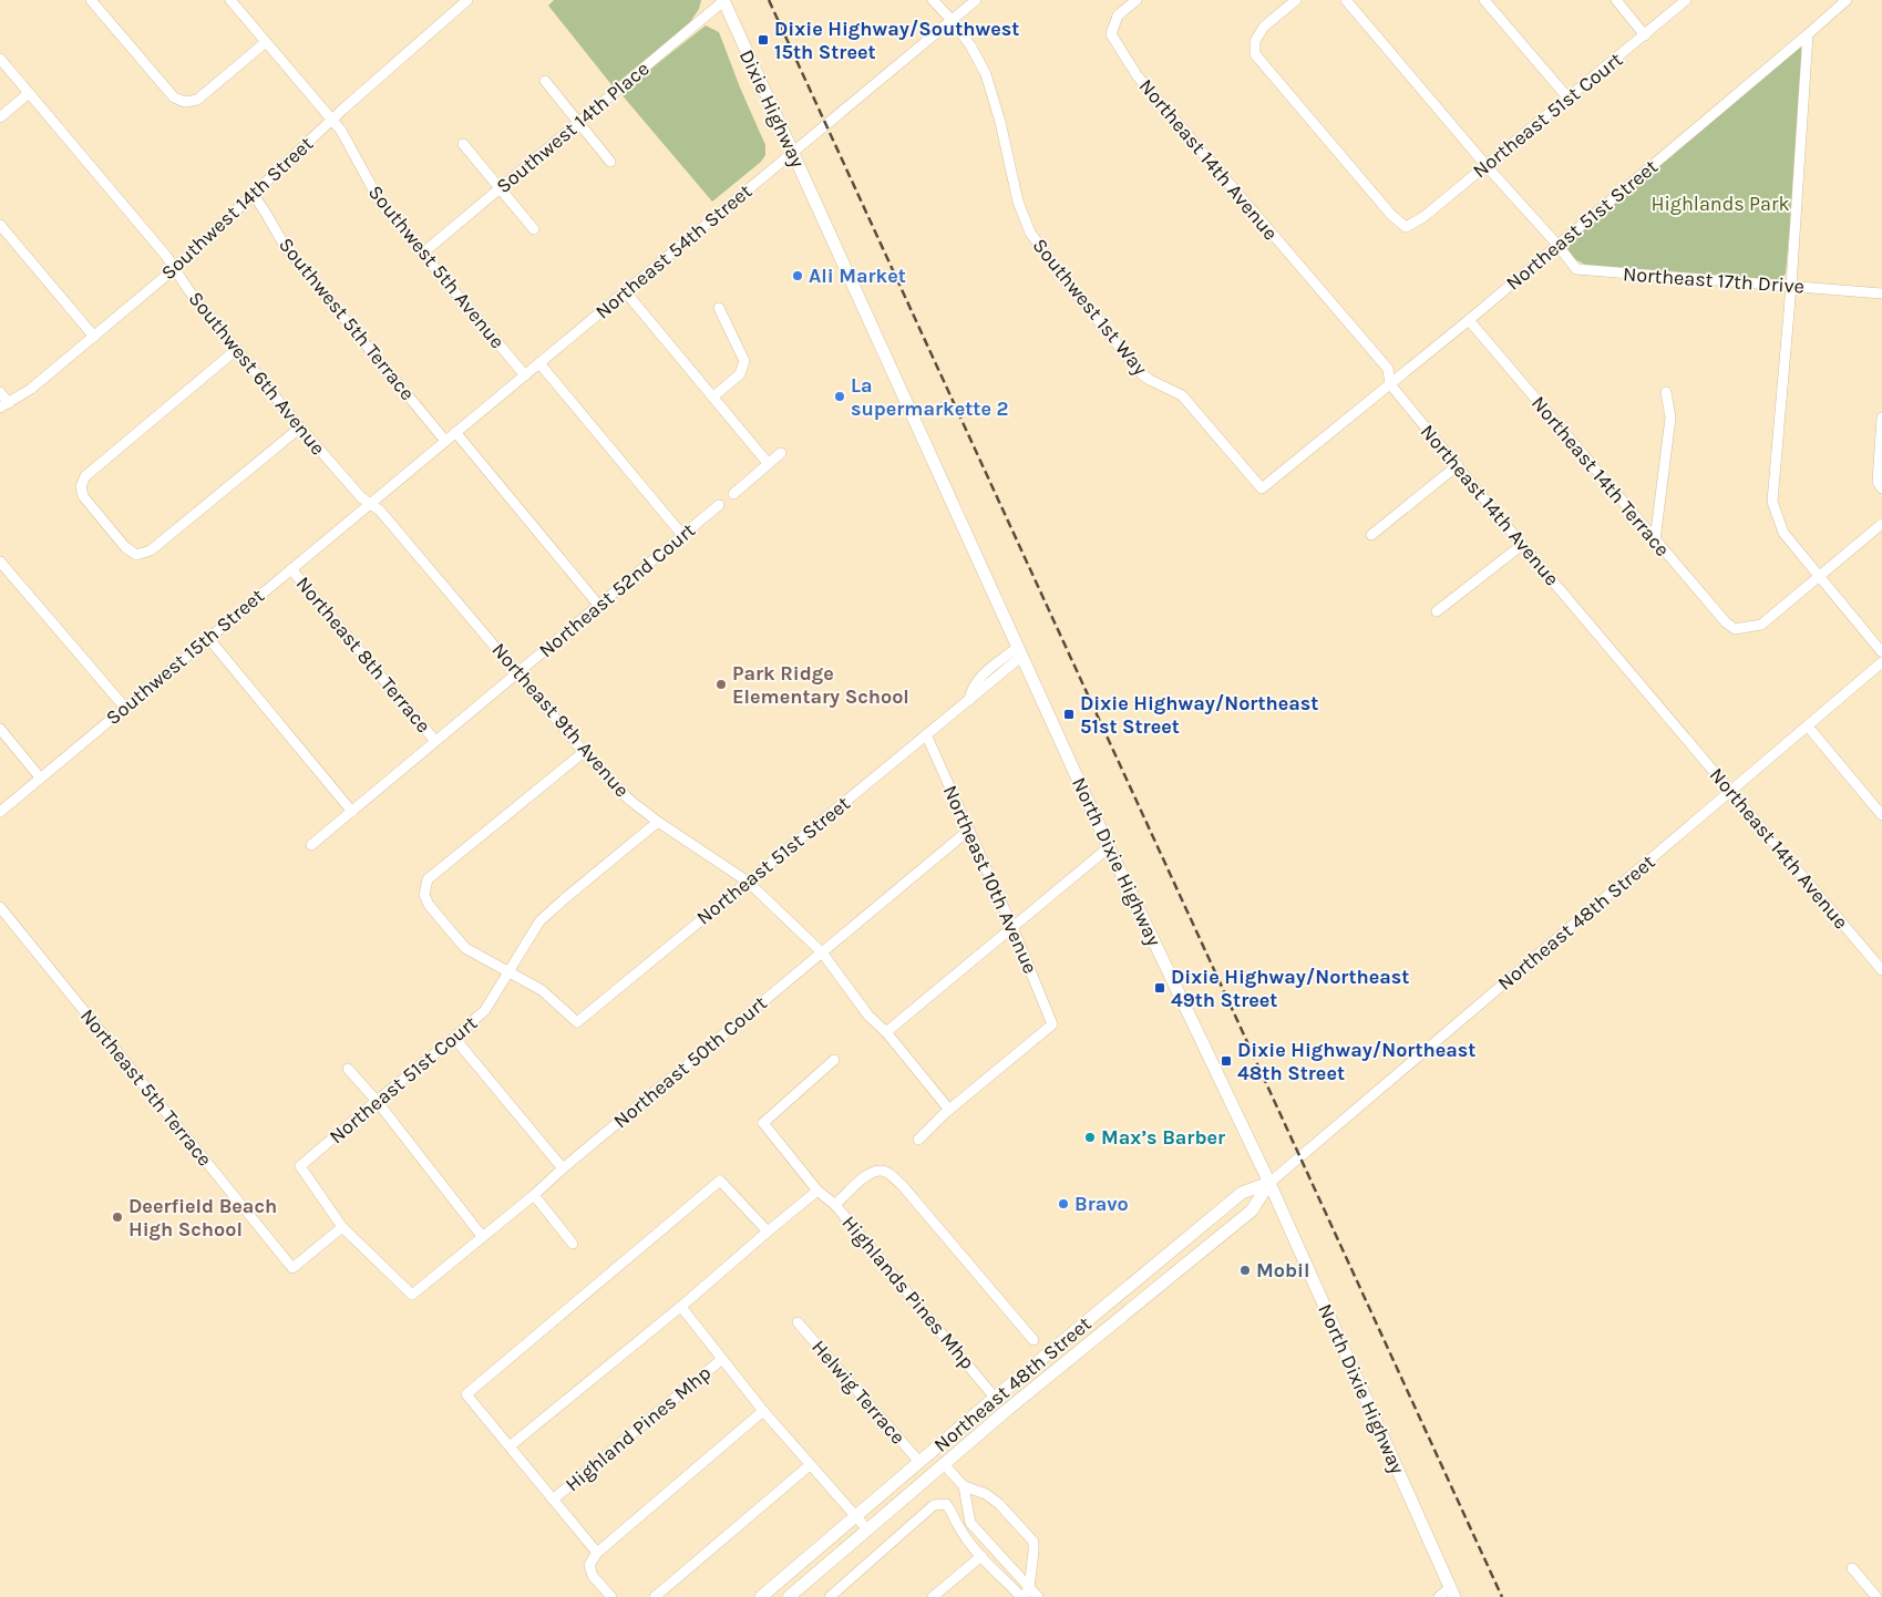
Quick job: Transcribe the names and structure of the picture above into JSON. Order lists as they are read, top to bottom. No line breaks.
{"streets":{"main road":["Dixie Highway","North Dixie Highway","Northeast 48th Street"],"street":["Northeast 51st Court","Southwest 14th Place","Northeast 14th Avenue","Southwest 14th Street","Northeast 51st Street","Northeast 54th Street","Southwest 5th Avenue","Northeast 17th Drive","Southwest 1st Way","Southwest 5th Terrace","Southwest 6th Avenue","Northeast 14th Terrace","Northeast 52nd Court","Northeast 8th Terrace","Southwest 15th Street","Northeast 9th Avenue","Northeast 10th Avenue","Northeast 50th Court","Northeast 5th Terrace","Highlands Pines Mhp","Helwig Terrace","Highland Pines Mhp"]},"crossings":[["Dixie Highway","Southwest 14th Place"],["Dixie Highway","Northeast 54th Street"],["Dixie Highway","North Dixie Highway"],["Northeast 51st Court","Northeast 51st Street"],["Northeast 51st Court","Northeast 17th Drive"],["Northeast 51st Court","Northeast 9th Avenue"],["Northeast 51st Court","Northeast 50th Court"],["Northeast 51st Court","Northeast 5th Terrace"],["Southwest 14th Place","Southwest 5th Avenue"],["Northeast 14th Avenue","Northeast 51st Street"],["Northeast 14th Avenue","Northeast 48th Street"],["Southwest 14th Street","Southwest 5th Avenue"],["Southwest 14th Street","Southwest 5th Terrace"],["Southwest 14th Street","Southwest 6th Avenue"],["Northeast 51st Street","Northeast 17th Drive"],["Northeast 51st Street","Southwest 1st Way"],["Northeast 51st Street","Northeast 14th Terrace"],["Northeast 51st Street","Northeast 9th Avenue"],["Northeast 51st Street","North Dixie Highway"],["Northeast 51st Street","Northeast 10th Avenue"],["Northeast 54th Street","Southwest 5th Avenue"],["Northeast 54th Street","Southwest 1st Way"],["Northeast 54th Street","Southwest 5th Terrace"],["Northeast 54th Street","Southwest 6th Avenue"],["Northeast 54th Street","Southwest 15th Street"],["Northeast 54th Street","Northeast 9th Avenue"],["Southwest 6th Avenue","Southwest 15th Street"],["Southwest 6th Avenue","Northeast 9th Avenue"],["Northeast 52nd Court","Northeast 8th Terrace"],["Northeast 52nd Court","Northeast 9th Avenue"],["Northeast 8th Terrace","Southwest 15th Street"],["Southwest 15th Street","Northeast 9th Avenue"],["Northeast 9th Avenue","Northeast 10th Avenue"],["Northeast 9th Avenue","Northeast 50th Court"],["North Dixie Highway","Northeast 48th Street"],["Northeast 10th Avenue","Northeast 50th Court"],["Northeast 48th Street","Highlands Pines Mhp"],["Northeast 48th Street","Helwig Terrace"],["Northeast 50th Court","Northeast 5th Terrace"]],"parks":["Highlands Park"],"places":{"transit":["Dixie Highway/Southwest 15th Street","Dixie Highway/Northeast 51st Street","Dixie Highway/Northeast 49th Street","Dixie Highway/Northeast 48th Street"],"other":["Ali Market","La supermarkette 2","Park Ridge Elementary School","Max’s Barber","Bravo","Deerfield Beach High School","Mobil"]}}
